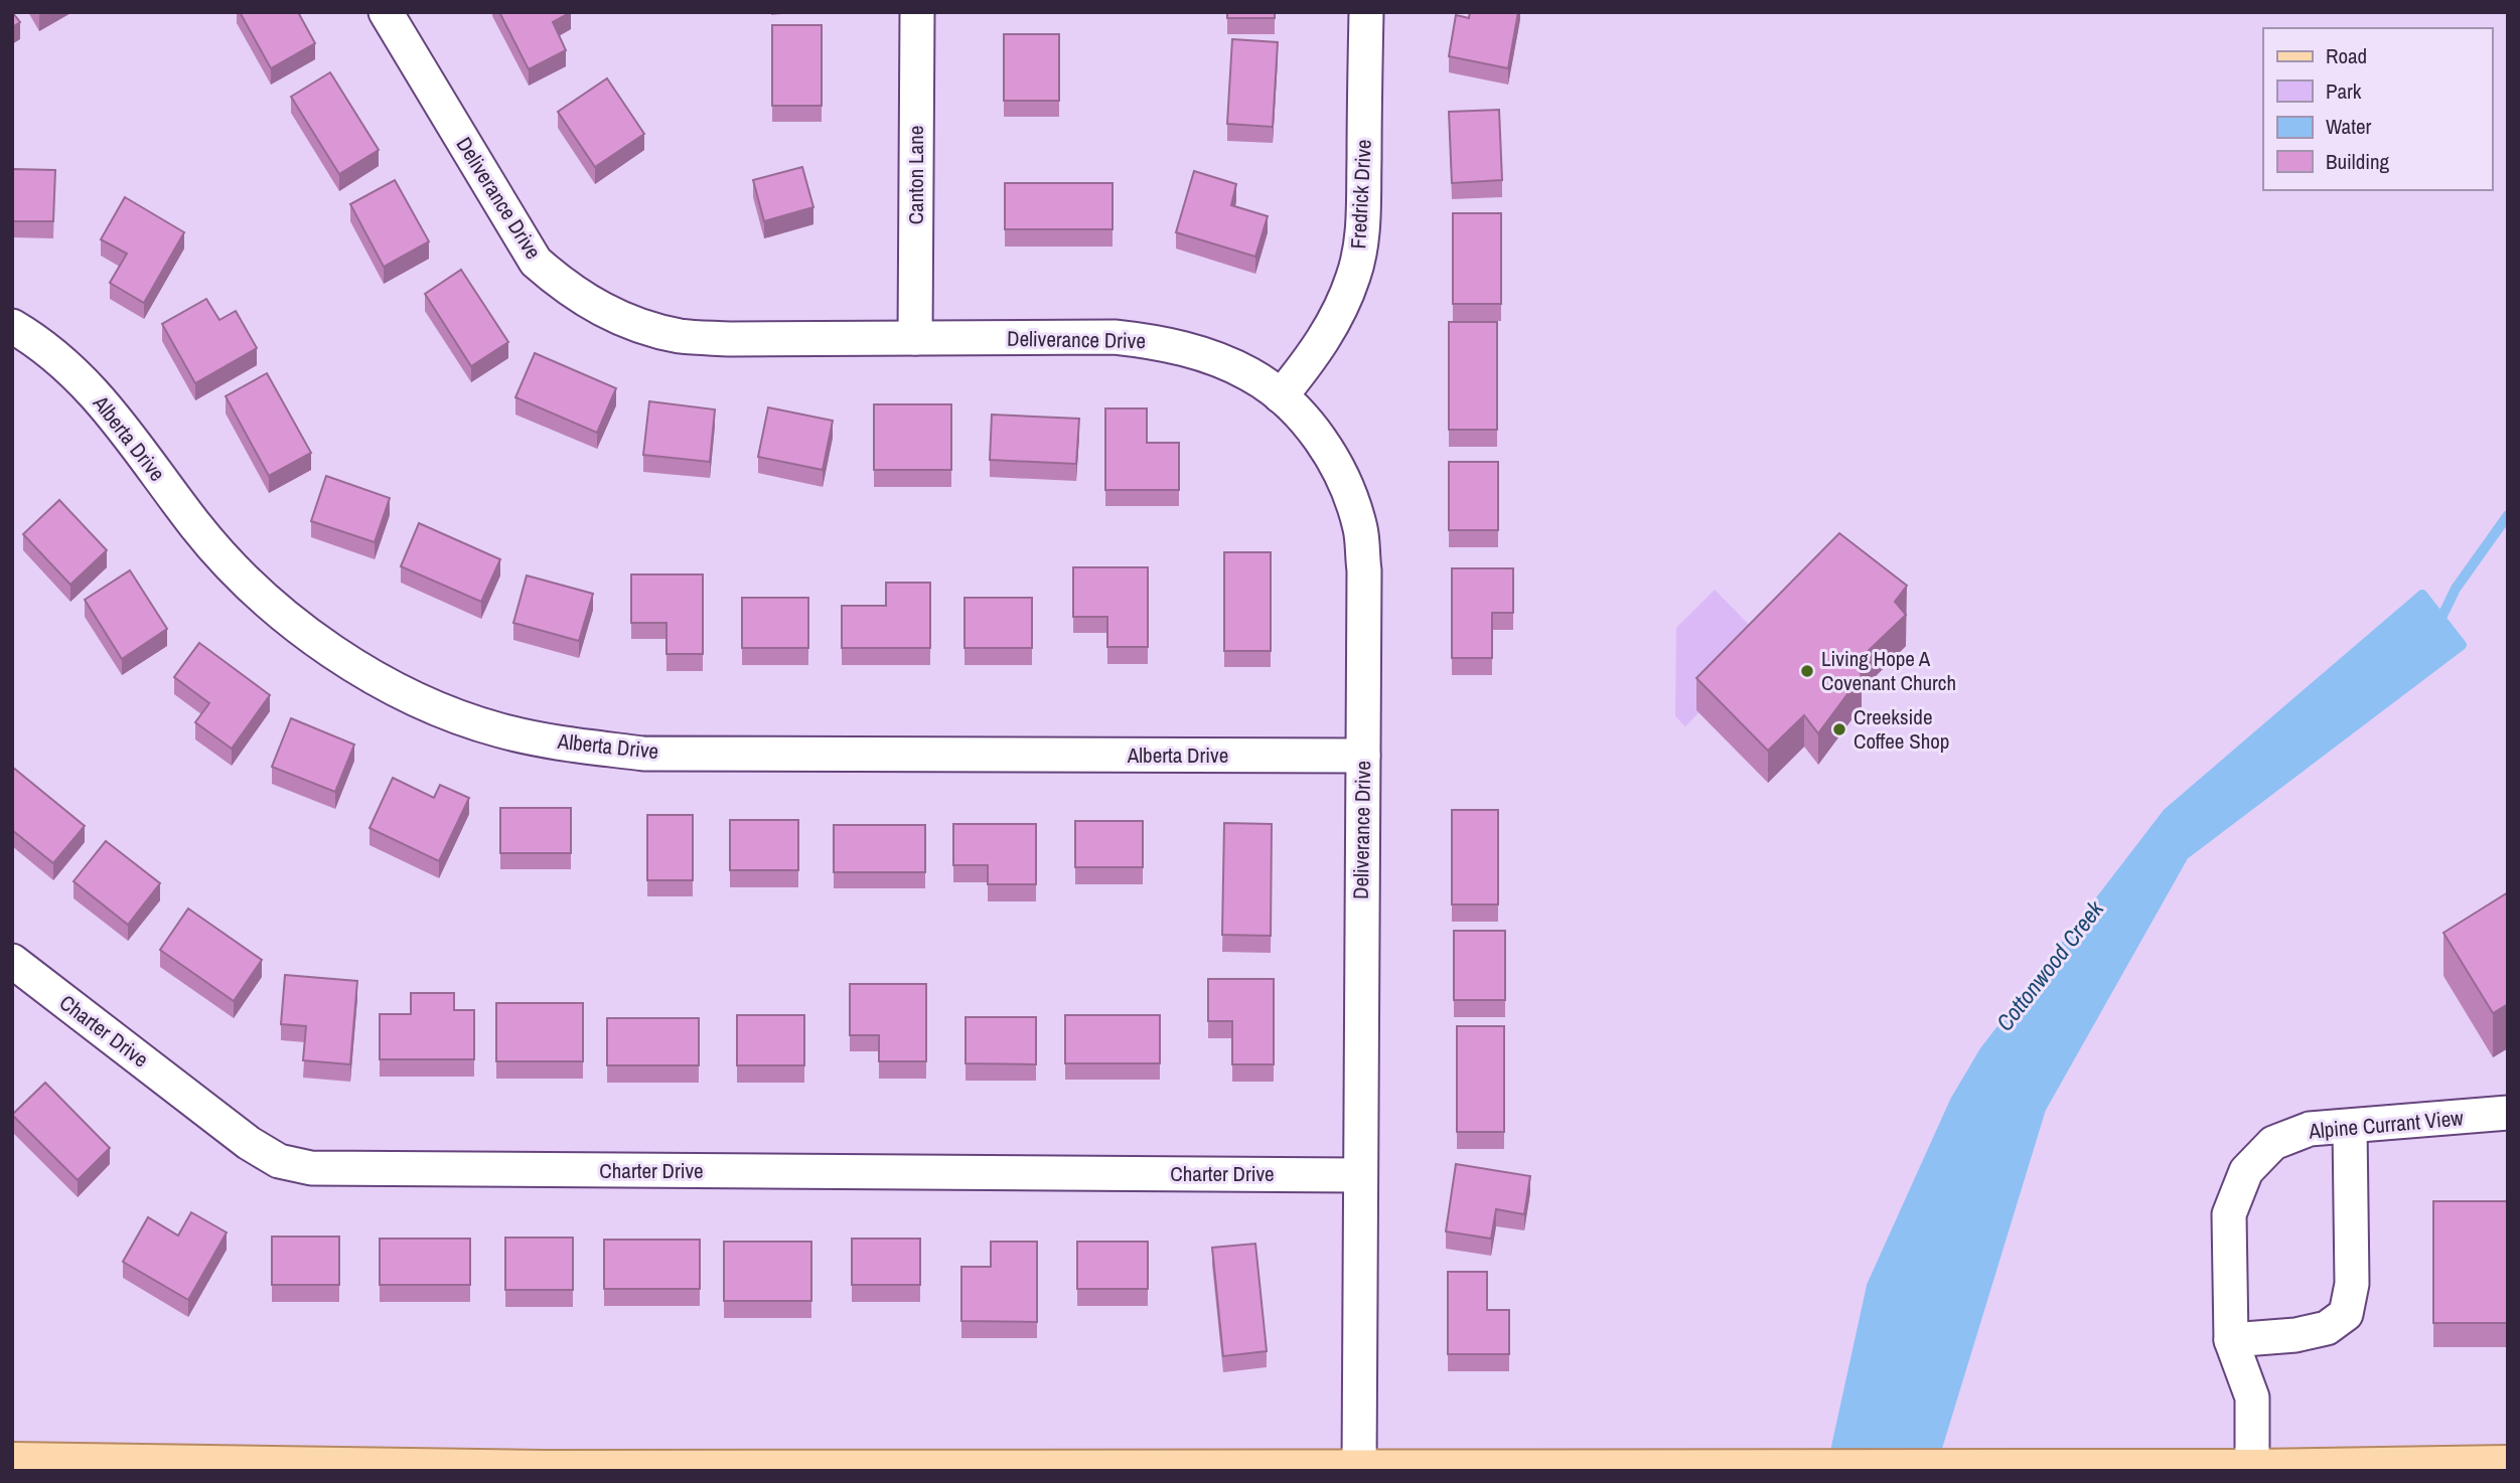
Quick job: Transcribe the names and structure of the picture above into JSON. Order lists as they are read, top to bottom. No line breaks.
{"streets":{"street":["Canton Lane","Fredrick Drive","Deliverance Drive","Alberta Drive","Charter Drive","Alpine Currant View"]},"crossings":[["Canton Lane","Deliverance Drive"],["Fredrick Drive","Deliverance Drive"],["Deliverance Drive","Alberta Drive"],["Deliverance Drive","Charter Drive"]],"water":["Cottonwood Creek"],"places":["Living Hope A Covenant Church","Creekside Coffee Shop"],"legend":["Road","Park","Water","Building"]}
